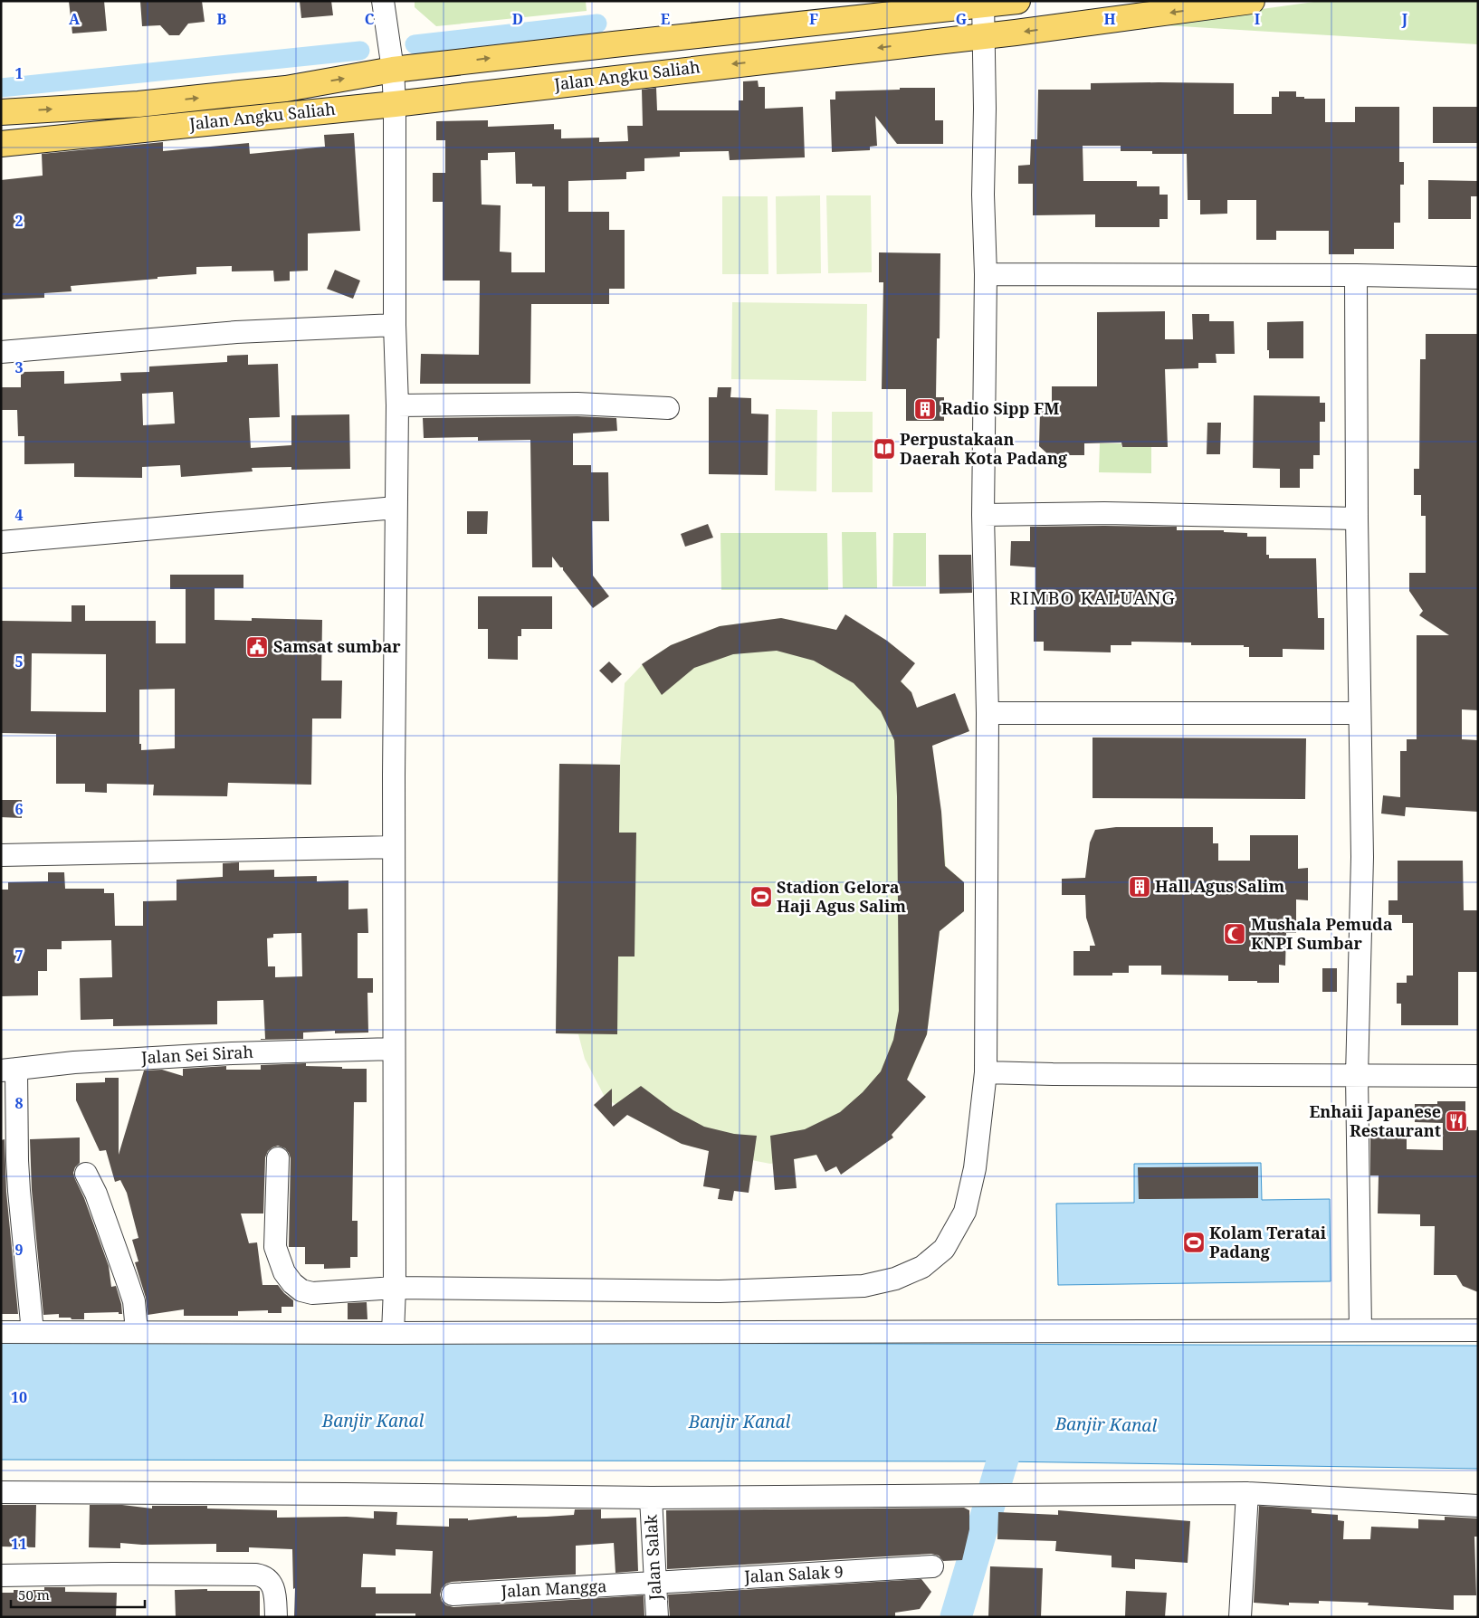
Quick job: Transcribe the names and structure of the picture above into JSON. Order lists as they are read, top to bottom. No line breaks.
{"streets":{"main road":["Jalan Angku Saliah"],"street":["Jalan Sei Sirah","Jalan Salak","Jalan Salak 9","Jalan Mangga"]},"crossings":[["Jalan Salak","Jalan Salak 9"],["Jalan Salak","Jalan Mangga"],["Jalan Salak 9","Jalan Mangga"]],"districts":["RIMBO KALUANG"],"water":["Banjir Kanal"],"places":{"building":["Radio Sipp FM","Hall Agus Salim"],"library":["Perpustakaan Daerah Kota Padang"],"public building":["Samsat sumbar"],"sports":["Stadion Gelora Haji Agus Salim","Kolam Teratai Padang"],"mosque":["Mushala Pemuda KNPI Sumbar"],"restaurant":["Enhaii Japanese Restaurant"]},"scale_bar":"50 m","grid":{"columns":["A","B","C","D","E","F","G","H","I","J"],"rows":["1","2","3","4","5","6","7","8","9","10","11"]}}
